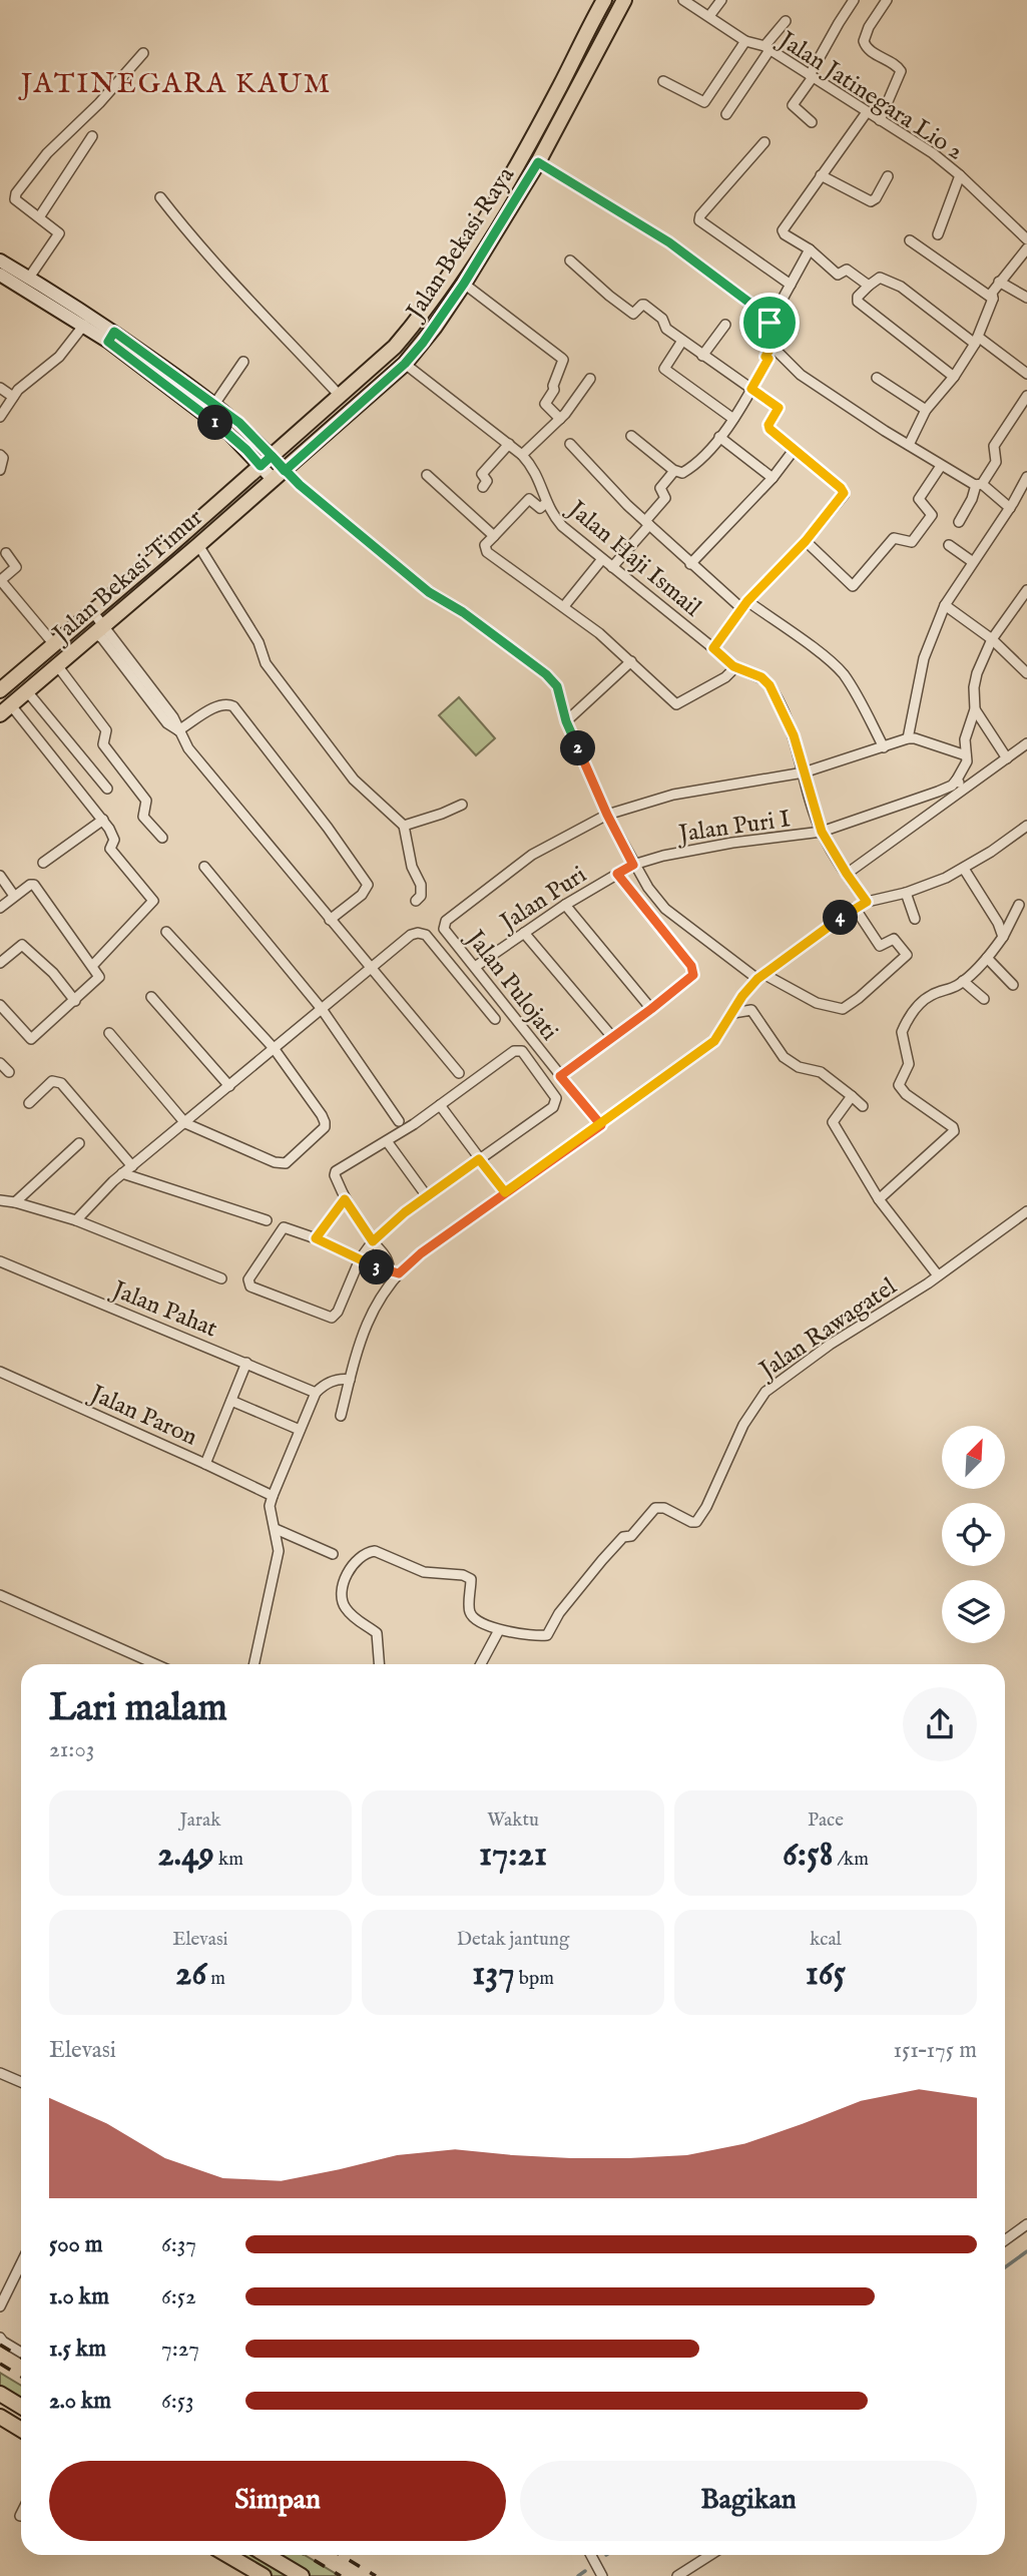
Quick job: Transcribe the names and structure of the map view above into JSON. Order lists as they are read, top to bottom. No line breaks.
{"streets":{"main road":["Jalan Bekasi Raya","Jalan Bekasi Timur"],"street":["Jalan Jatinegara Lio 2","Jalan Haji Ismail","Jalan Puri I","Jalan Puri","Jalan Pulojati","Jalan Pahat","Jalan Rawagatel","Jalan Paron"]},"crossings":[["Jalan Bekasi Raya","Jalan Haji Ismail"],["Jalan Bekasi Raya","Jalan Bekasi Timur"],["Jalan Haji Ismail","Jalan Puri I"],["Jalan Puri I","Jalan Puri"],["Jalan Puri","Jalan Pulojati"]],"districts":["JATINEGARA KAUM"],"north":"top right","page":{"pins":["1","2","4","3"],"heading":["Lari malam","21:03"],"stats":[["Jarak","2.49 km"],["Waktu","17:21"],["Pace","6:58 /km"],["Elevasi","26 m"],["Detak jantung","137 bpm"],["kcal","165"]],"chart":["Elevasi","151–175 m"],"list":[{"name":"500 m","note":"6:37"},{"name":"1.0 km","note":"6:52"},{"name":"1.5 km","note":"7:27"},{"name":"2.0 km","note":"6:53"}],"buttons":["Simpan","Bagikan"]}}
